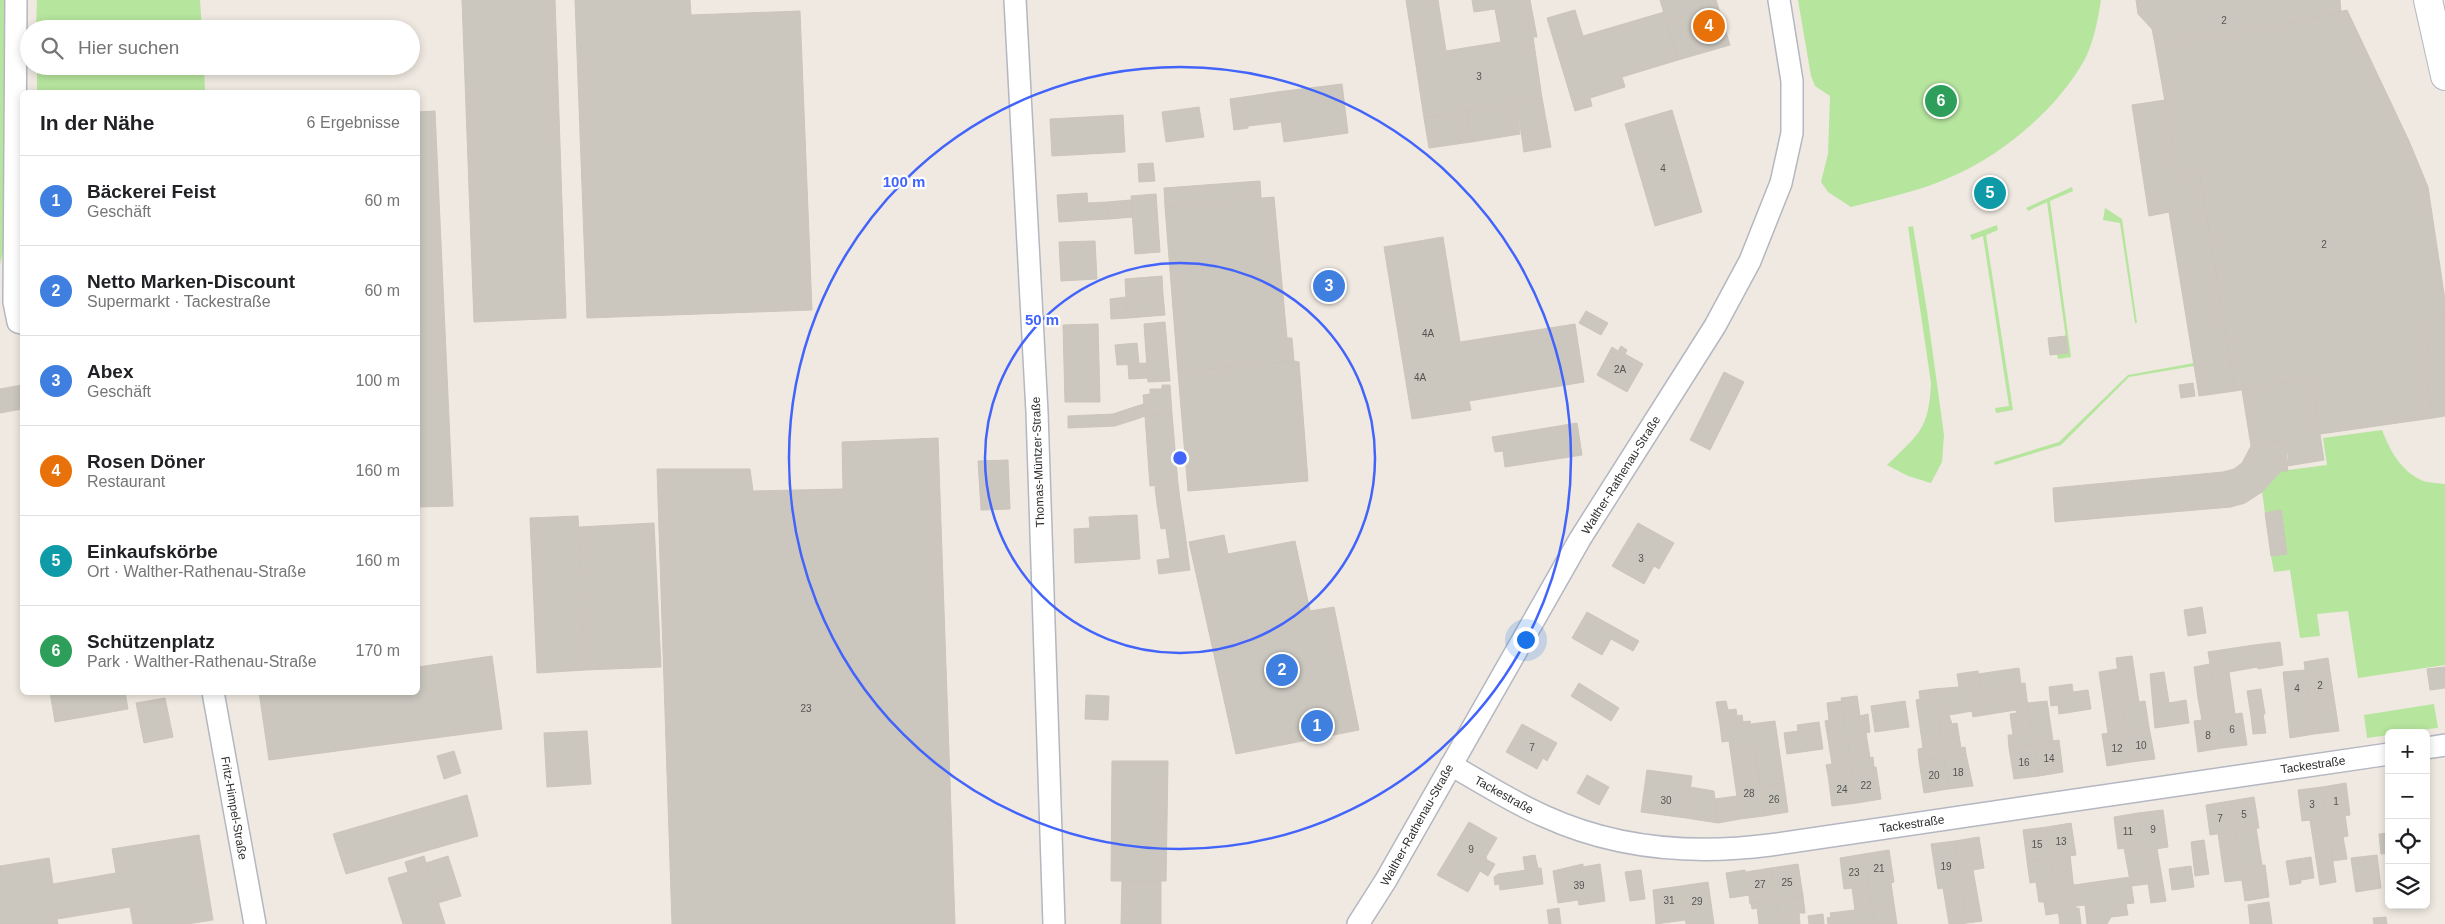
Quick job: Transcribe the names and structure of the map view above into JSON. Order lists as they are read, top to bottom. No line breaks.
{"streets":{"street":["Thomas-Müntzer-Straße","Walther-Rathenau-Straße","Tackestraße","Fritz-Himpel-Straße"]},"crossings":[["Walther-Rathenau-Straße","Tackestraße"]],"house_numbers":["2","3","4","2","4A","2A","4A","3","2","4","23","6","8","10","7","12","14","16","18","20","22","24","28","26","30","1","3","5","7","9","11","13","15","9","19","21","23","25","27","39","31","29"],"page":{"pins":["4","6","5","3","2","1"],"search":"Hier suchen","heading":["In der Nähe","6 Ergebnisse"],"list":[{"mark":"1","name":"Bäckerei Feist","note":"Geschäft","value":"60 m"},{"mark":"2","name":"Netto Marken-Discount","note":"Supermarkt · Tackestraße","value":"60 m"},{"mark":"3","name":"Abex","note":"Geschäft","value":"100 m"},{"mark":"4","name":"Rosen Döner","note":"Restaurant","value":"160 m"},{"mark":"5","name":"Einkaufskörbe","note":"Ort · Walther-Rathenau-Straße","value":"160 m"},{"mark":"6","name":"Schützenplatz","note":"Park · Walther-Rathenau-Straße","value":"170 m"}],"map_buttons":["+","−"]},"rings":["100 m","50 m"]}
